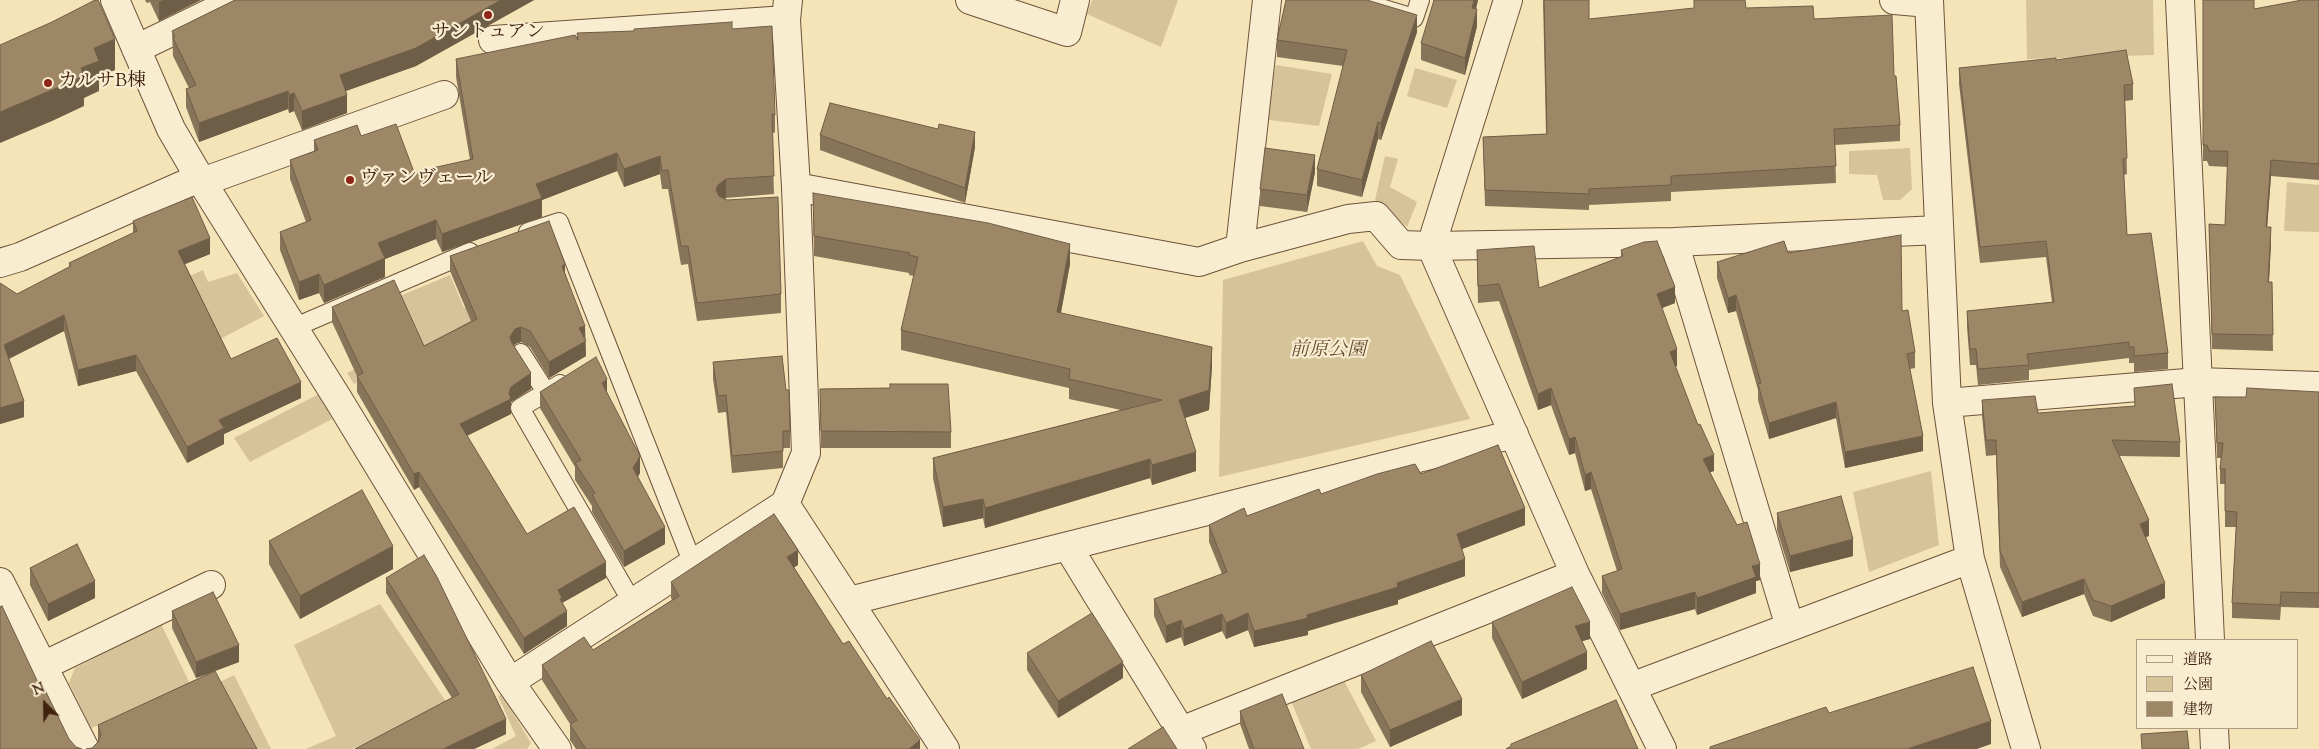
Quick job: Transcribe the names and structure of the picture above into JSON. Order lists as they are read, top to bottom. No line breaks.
{"parks":["前原公園"],"places":["サントュアン","カルサB棟","ヴァンヴェール"],"legend":["道路","公園","建物"],"north":"top left"}
